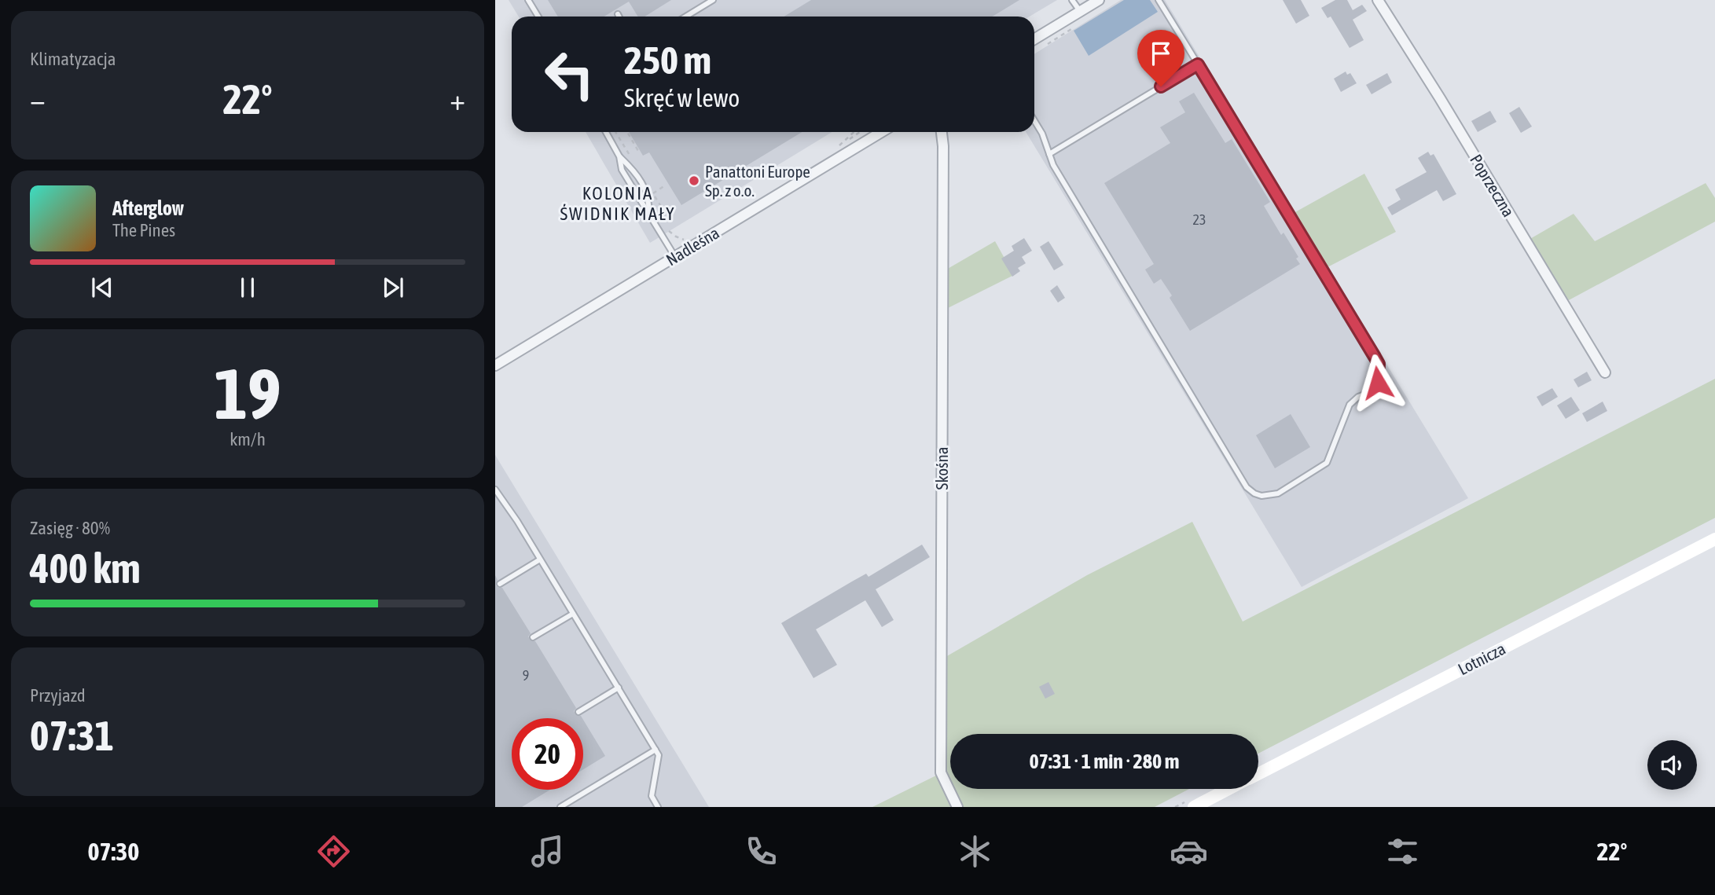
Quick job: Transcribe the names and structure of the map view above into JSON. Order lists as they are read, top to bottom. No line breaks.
{"streets":{"main road":["Lotnicza"],"street":["Poprzeczna","Nadleśna","Skośna"]},"districts":["KOLONIA ŚWIDNIK MAŁY"],"places":["Panattoni Europe Sp. z o.o."],"house_numbers":["23","9"],"page":{"tile":["Klimatyzacja",["19","km/h"],["Zasięg · 80%","400 km"],["Przyjazd","07:31"]],"turn":["250 m","Skręć w lewo"],"heat":["−","22°","+"],"song":["Afterglow","The Pines"],"limit":"20","trip":"07:31 · 1 min · 280 m","tabs":["07:30","22°"]}}
